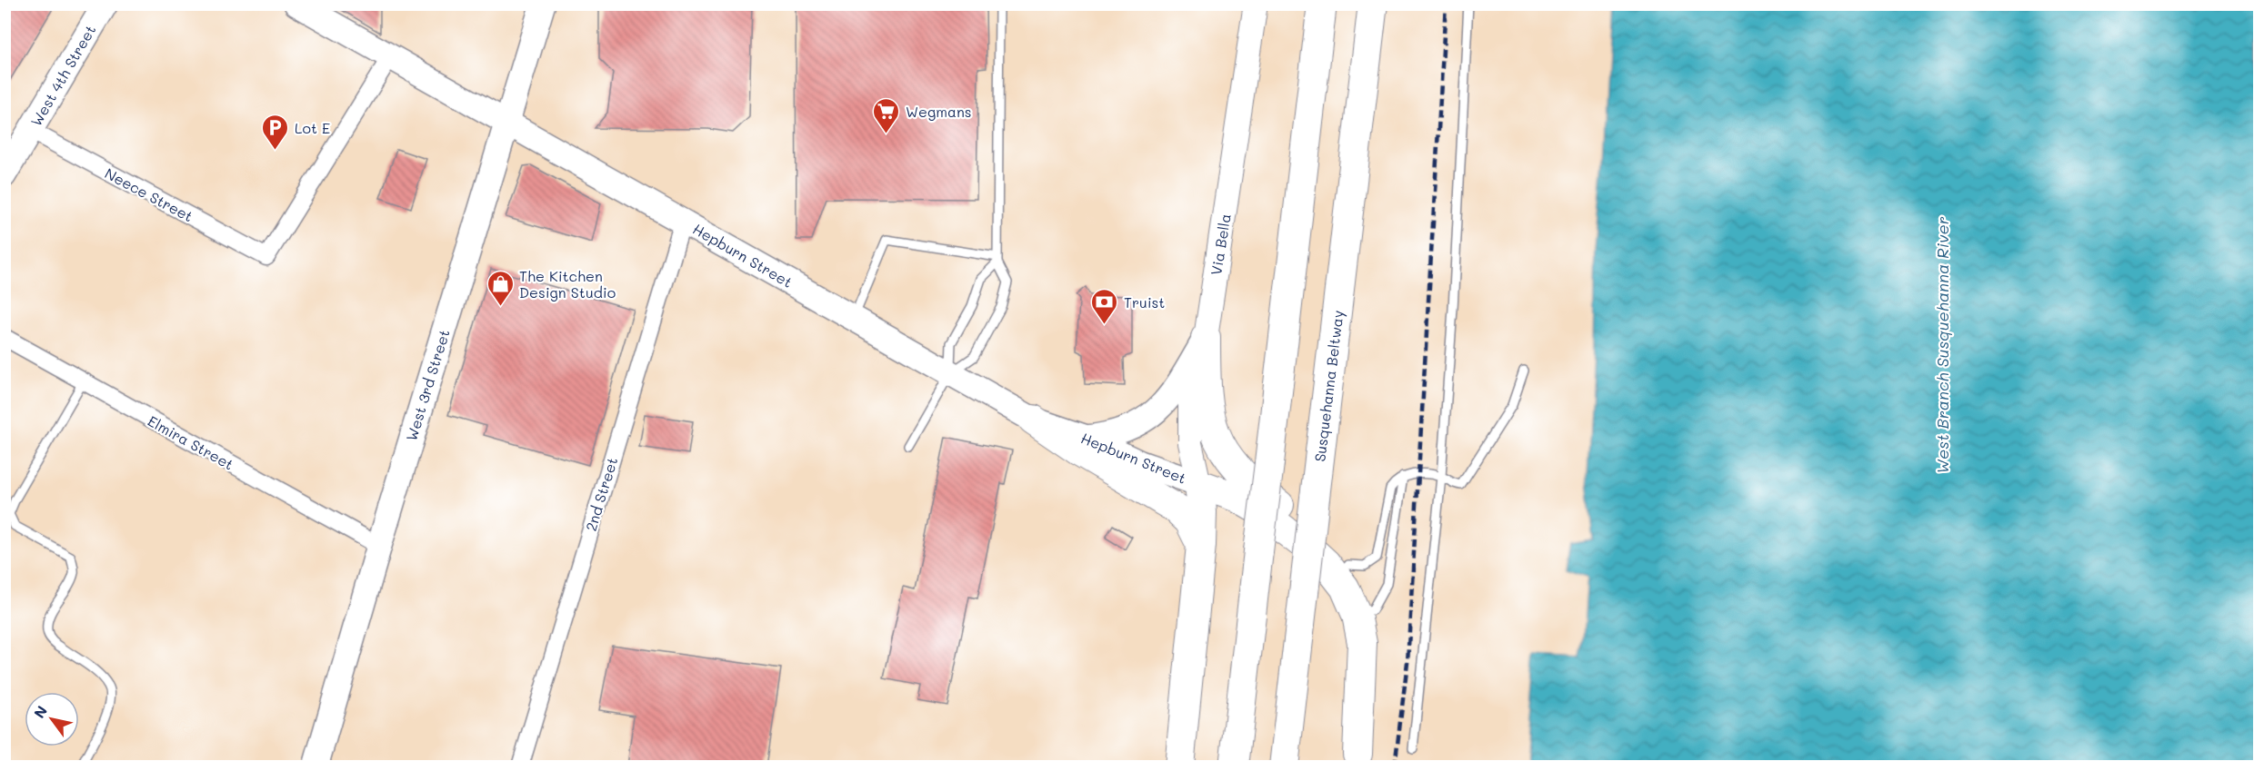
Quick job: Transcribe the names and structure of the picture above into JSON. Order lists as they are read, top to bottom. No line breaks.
{"streets":{"highway":["Susquehanna Beltway"],"main road":["West 4th Street","Via Bella","Hepburn Street","West 3rd Street"],"street":["Neece Street","Elmira Street","2nd Street"]},"crossings":[["West 4th Street","Neece Street"],["Neece Street","Hepburn Street"],["Via Bella","Hepburn Street"],["Hepburn Street","West 3rd Street"],["Hepburn Street","2nd Street"],["West 3rd Street","Elmira Street"]],"water":["West Branch Susquehanna River"],"places":{"supermarket":["Wegmans"],"parking":["Lot E"],"shop":["The Kitchen Design Studio"],"bank":["Truist"]},"north":"top left"}
